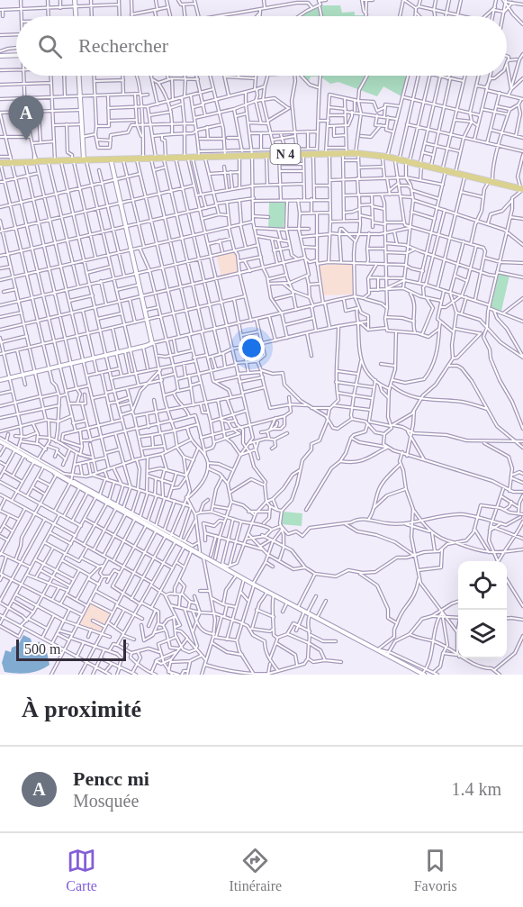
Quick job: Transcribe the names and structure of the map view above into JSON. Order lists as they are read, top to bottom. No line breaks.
{"streets":{"main road":["N 4"]},"scale_bar":"500 m","page":{"search":"Rechercher","pins":"A","scale":"500 m","heading":"À proximité","list":[{"mark":"A","name":"Pencc mi","note":"Mosquée","value":"1.4 km"}],"nav":["Carte","Itinéraire","Favoris"]}}
